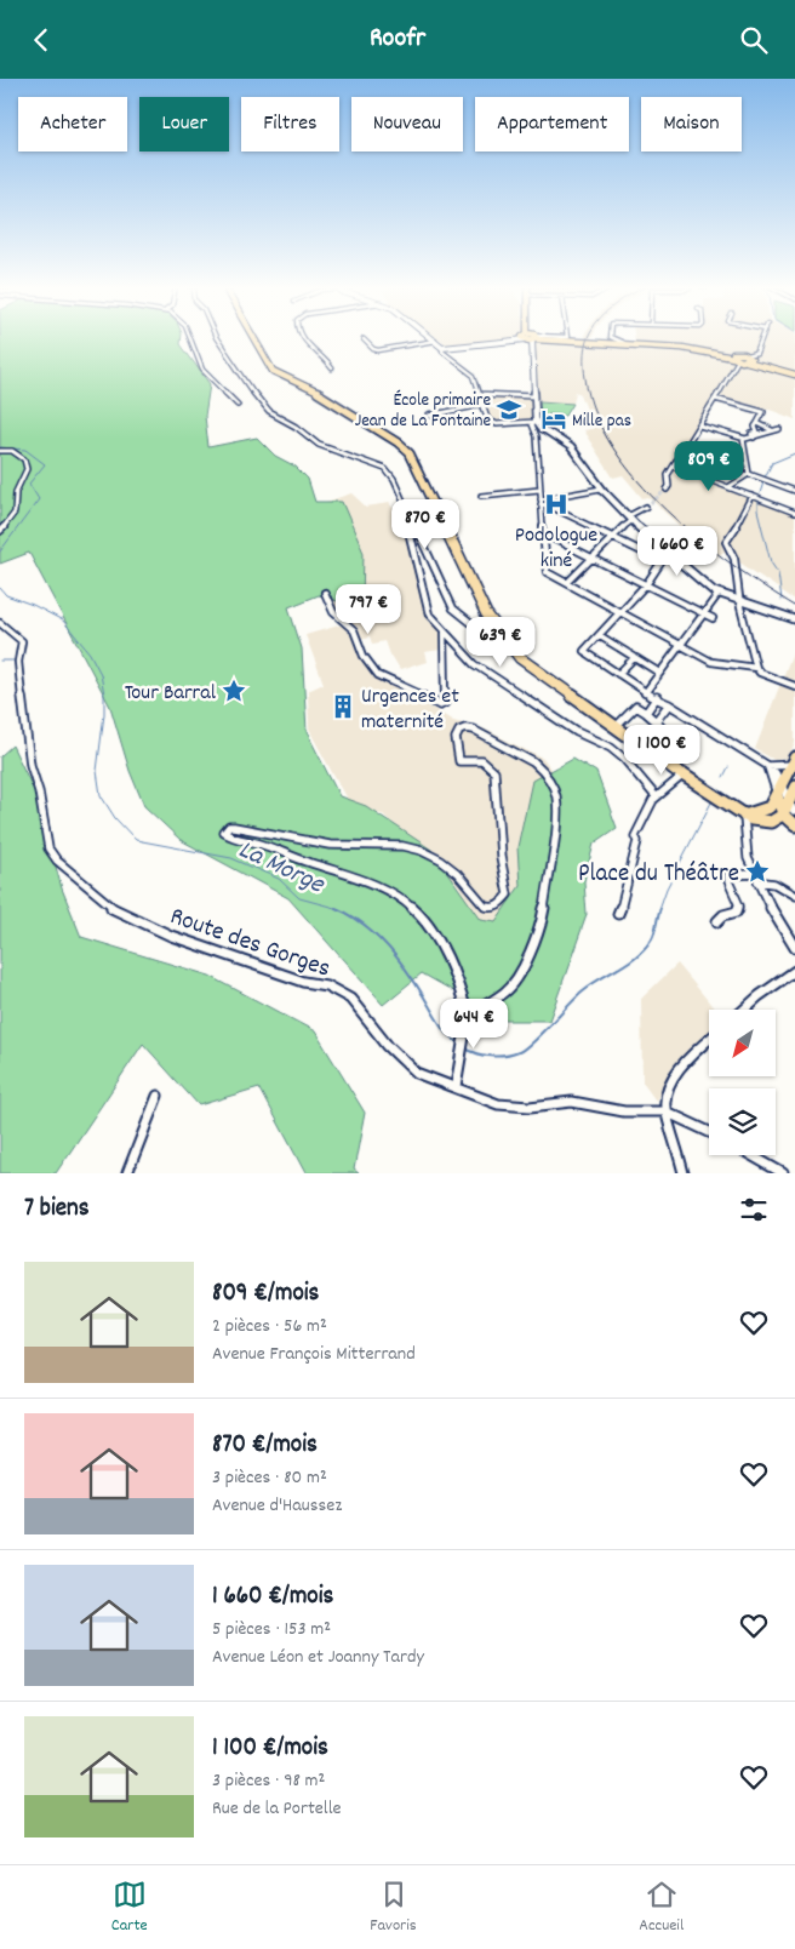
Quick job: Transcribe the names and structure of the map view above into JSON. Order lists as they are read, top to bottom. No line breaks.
{"streets":{"street":["Route des Gorges"]},"water":["La Morge"],"places":{"school or university":["École primaire Jean de La Fontaine"],"hotel":["Mille pas"],"hospital":["Podologue kiné"],"place":["Tour Barral","Place du Théâtre"],"building":["Urgences et maternité"]},"north":"bottom left","page":{"header":"Roofr","chip":["Acheter","Louer","Filtres","Nouveau","Appartement","Maison"],"price":["809 €","870 €","1 660 €","797 €","639 €","1 100 €","644 €"],"heading":"7 biens","list":[{"name":"809 €/mois","note":"2 pièces · 56 m² · Avenue François Mitterrand"},{"name":"870 €/mois","note":"3 pièces · 80 m² · Avenue d'Haussez"},{"name":"1 660 €/mois","note":"5 pièces · 153 m² · Avenue Léon et Joanny Tardy"},{"name":"1 100 €/mois","note":"3 pièces · 98 m² · Rue de la Portelle"}],"tabs":["Carte","Favoris","Accueil"]}}
